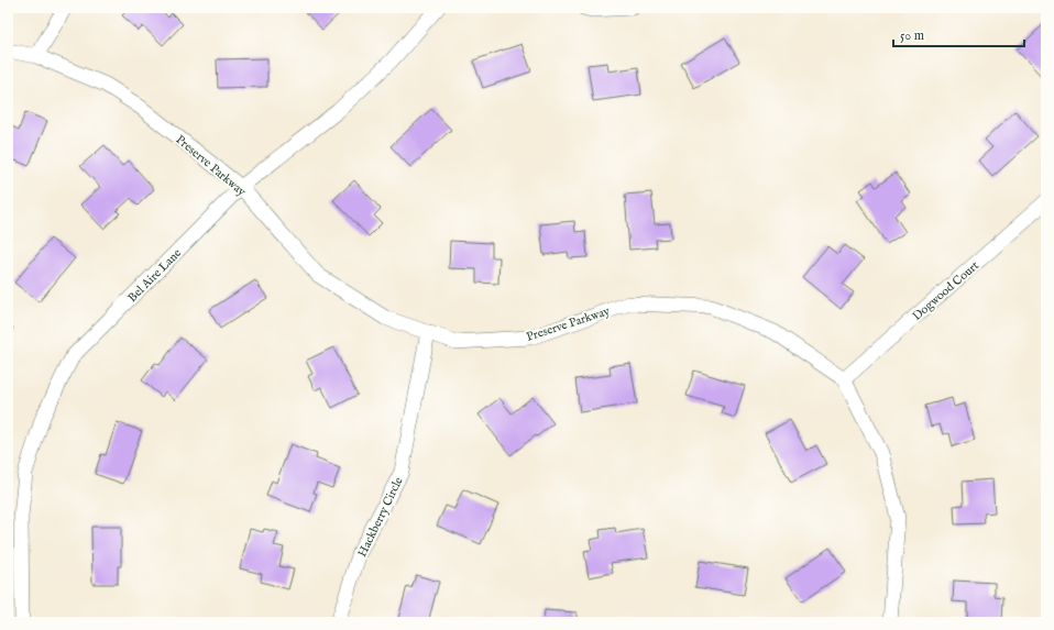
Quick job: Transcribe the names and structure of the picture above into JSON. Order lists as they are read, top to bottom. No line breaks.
{"streets":{"street":["Preserve Parkway","Bel Aire Lane","Dogwood Court","Hackberry Circle"]},"crossings":[["Preserve Parkway","Bel Aire Lane"],["Preserve Parkway","Dogwood Court"],["Preserve Parkway","Hackberry Circle"]],"scale_bar":"50 m"}
